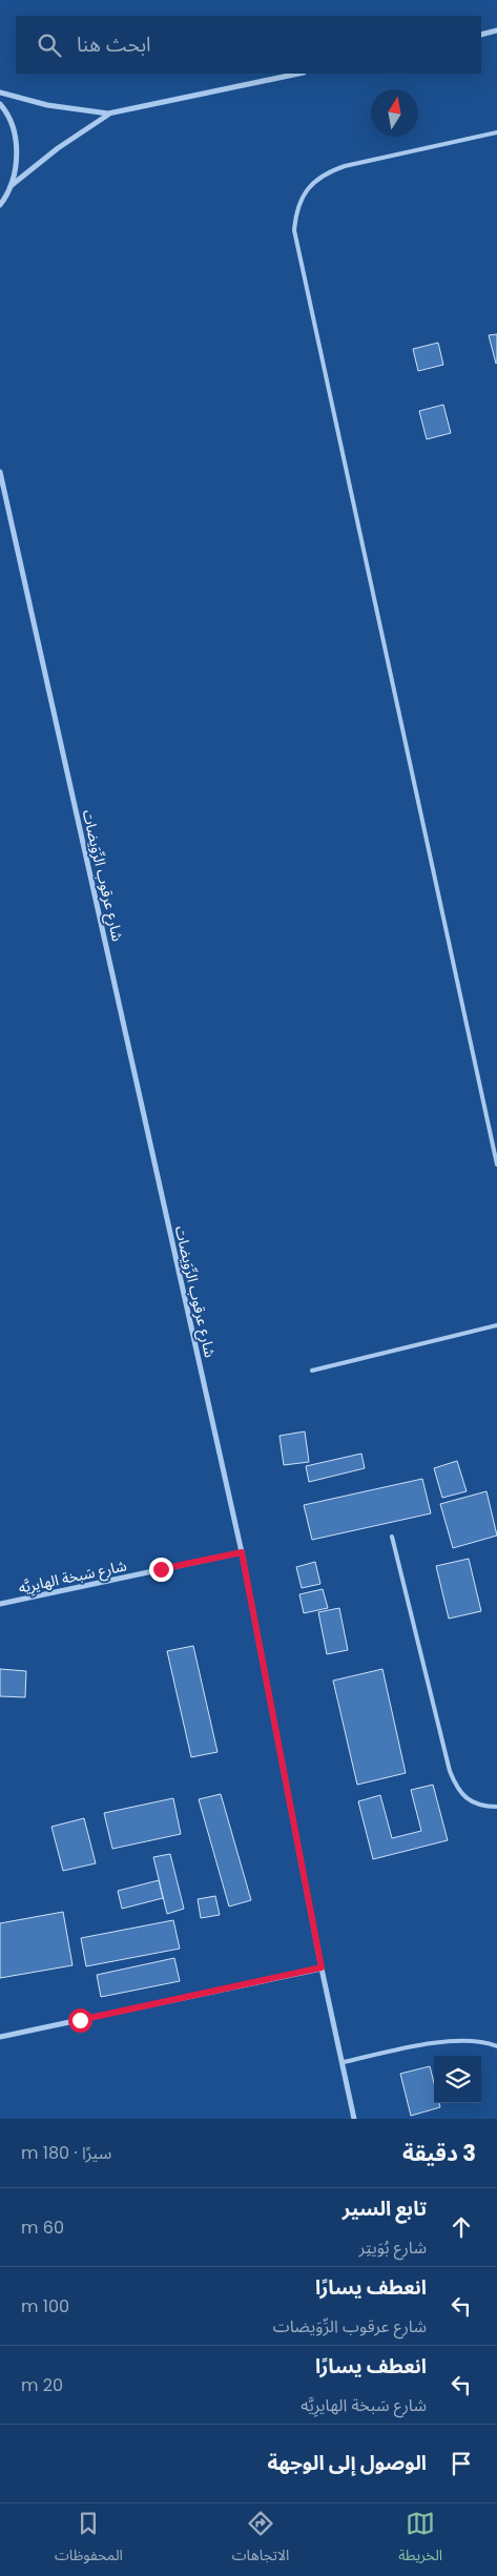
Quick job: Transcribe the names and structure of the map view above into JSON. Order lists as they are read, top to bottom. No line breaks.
{"streets":{"street":["شارع عرقوب الرِّوَيضات","شارع سَبخة الهايرِيَّه"]},"crossings":[["شارع عرقوب الرِّوَيضات","شارع سَبخة الهايرِيَّه"]],"north":"top","page":{"search":"ابحث هنا","heading":["3 دقيقة","سيرًا · 180 m"],"list":[["تابع السير","شارع بُوَيتِر","60 m"],["انعطف يسارًا","شارع عرقوب الرِّوَيضات","100 m"],["انعطف يسارًا","شارع سَبخة الهايرِيَّه","20 m"],"الوصول إلى الوجهة"],"nav":["الخريطة","الاتجاهات","المحفوظات"]}}
